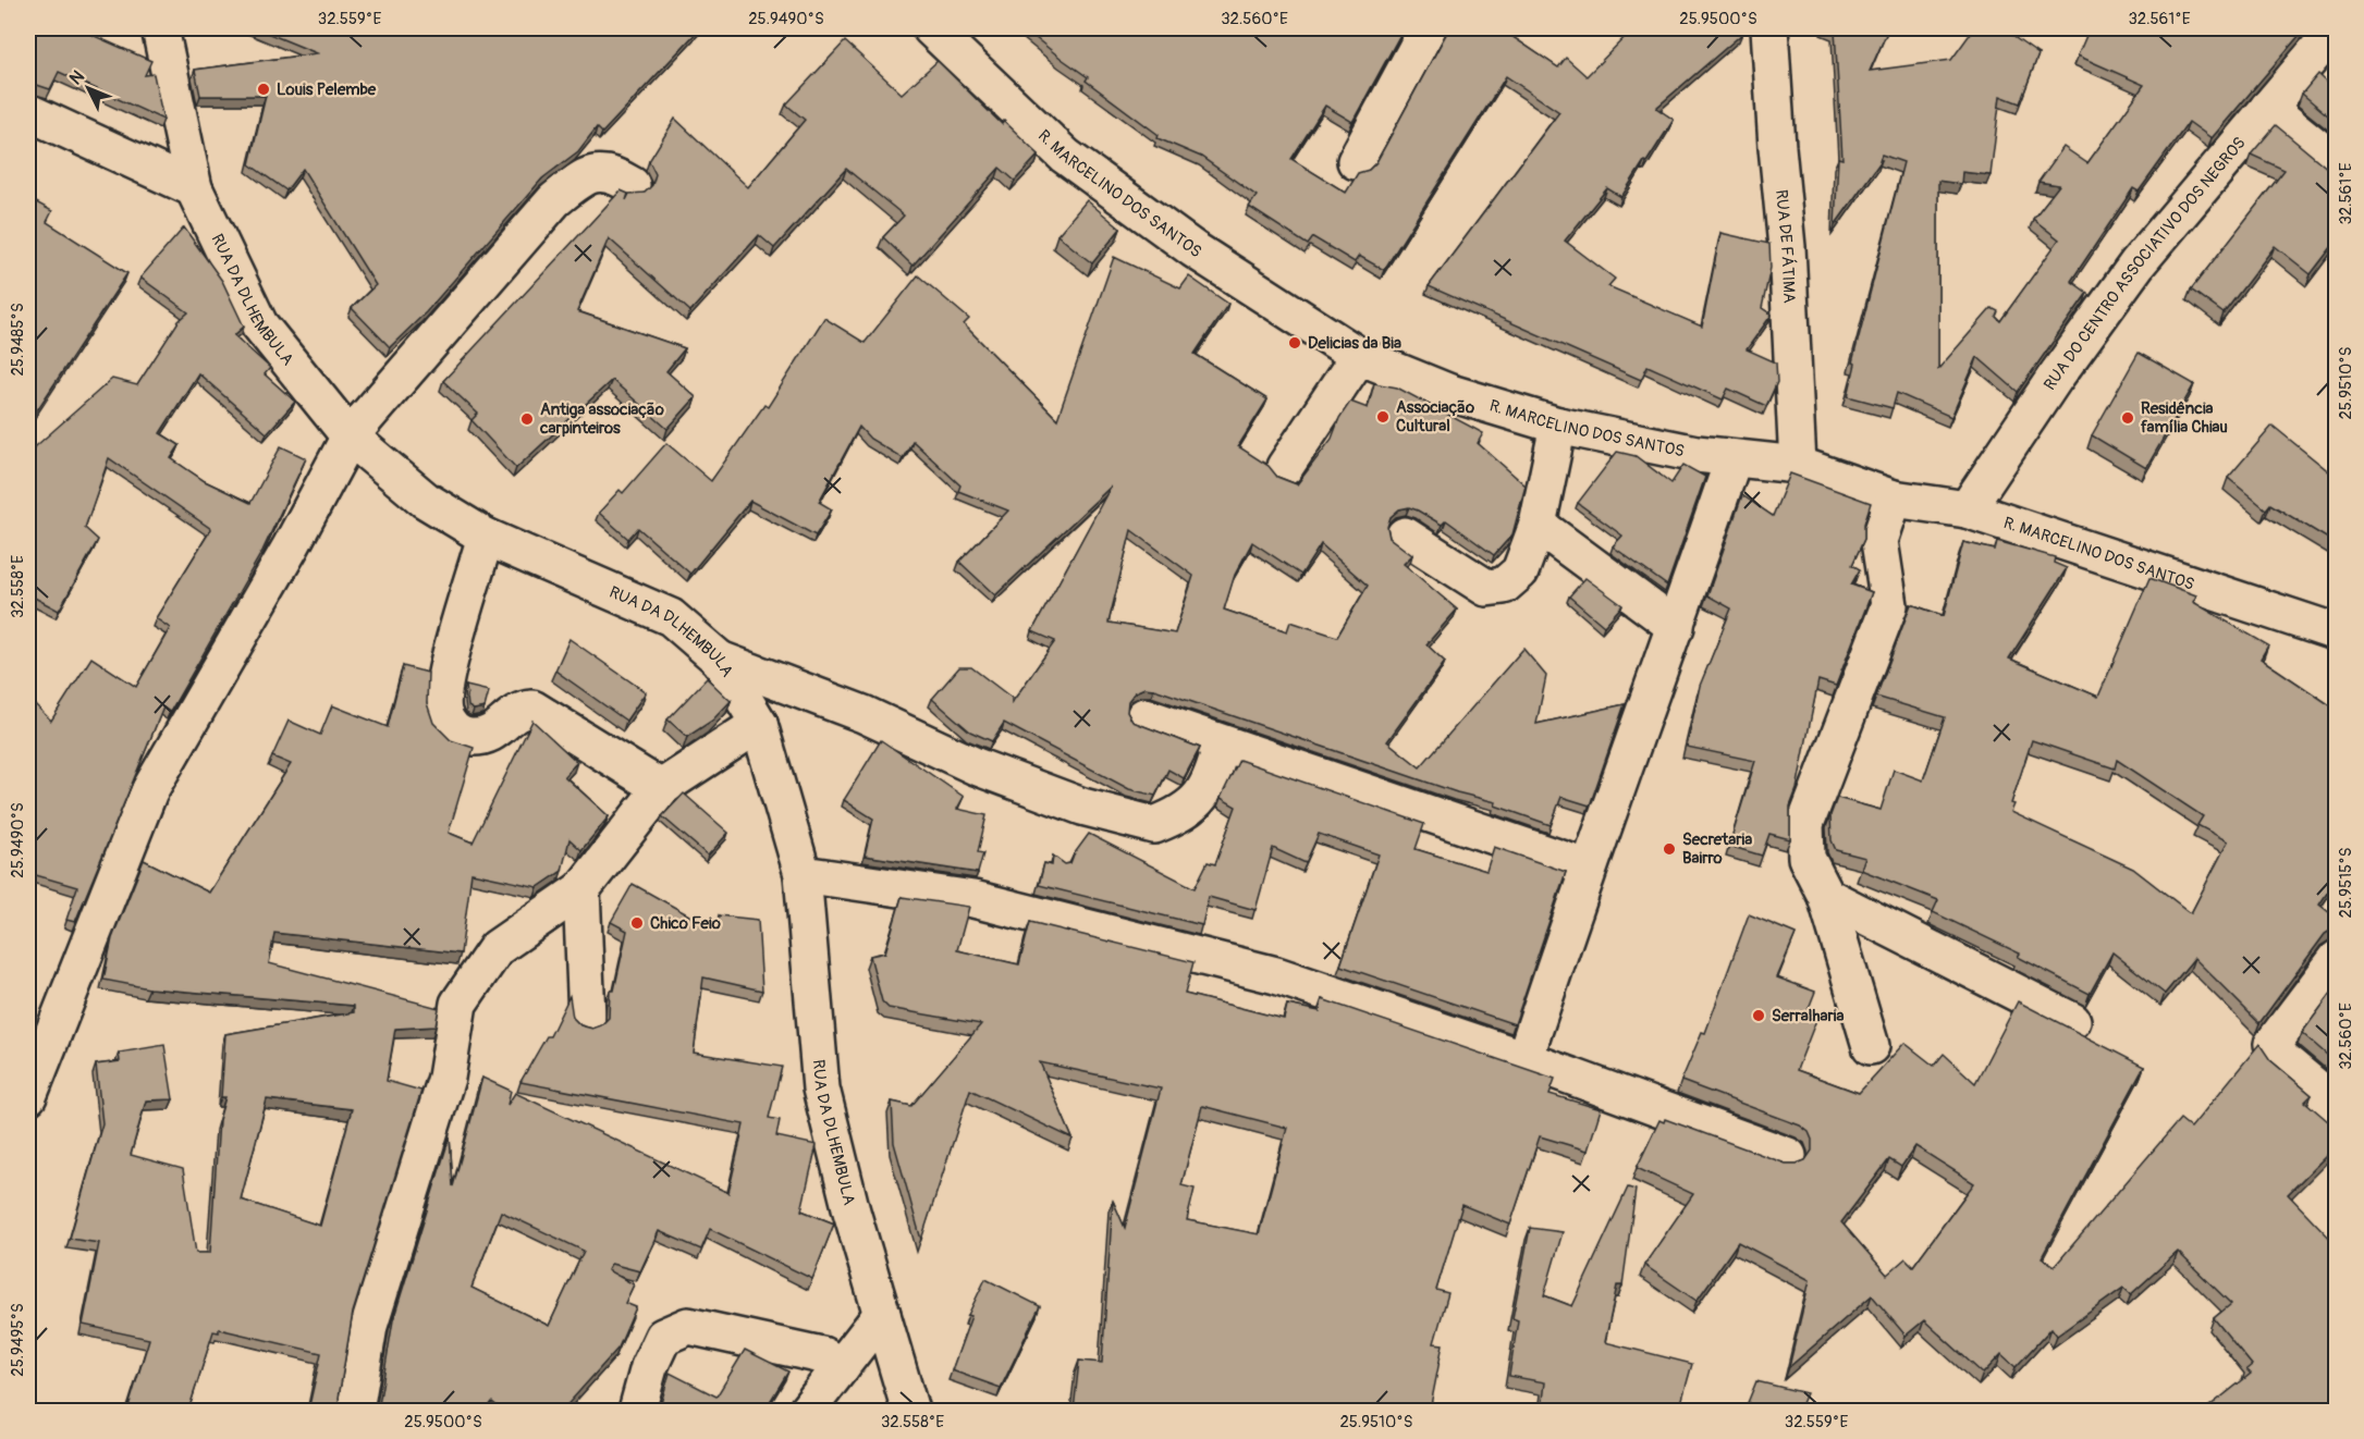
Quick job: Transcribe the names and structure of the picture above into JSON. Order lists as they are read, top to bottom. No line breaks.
{"streets":{"street":["R. MARCELINO DOS SANTOS","RUA DE FÁTIMA","RUA DO CENTRO ASSOCIATIVO DOS NEGROS","RUA DA DLHEMBULA"]},"crossings":[["R. MARCELINO DOS SANTOS","RUA DE FÁTIMA"],["R. MARCELINO DOS SANTOS","RUA DO CENTRO ASSOCIATIVO DOS NEGROS"]],"places":["Louis Pelembe","Delicias da Bia","Associação Cultural","Residência família Chiau","Antiga associação carpinteiros","Secretaria Bairro","Chico Feio","Serralharia"],"north":"top left","coordinates":["32.559°E","25.9490°S","32.560°E","25.9500°S","32.561°E","25.9485°S","25.9510°S","32.558°E","25.9515°S","25.9495°S"]}
